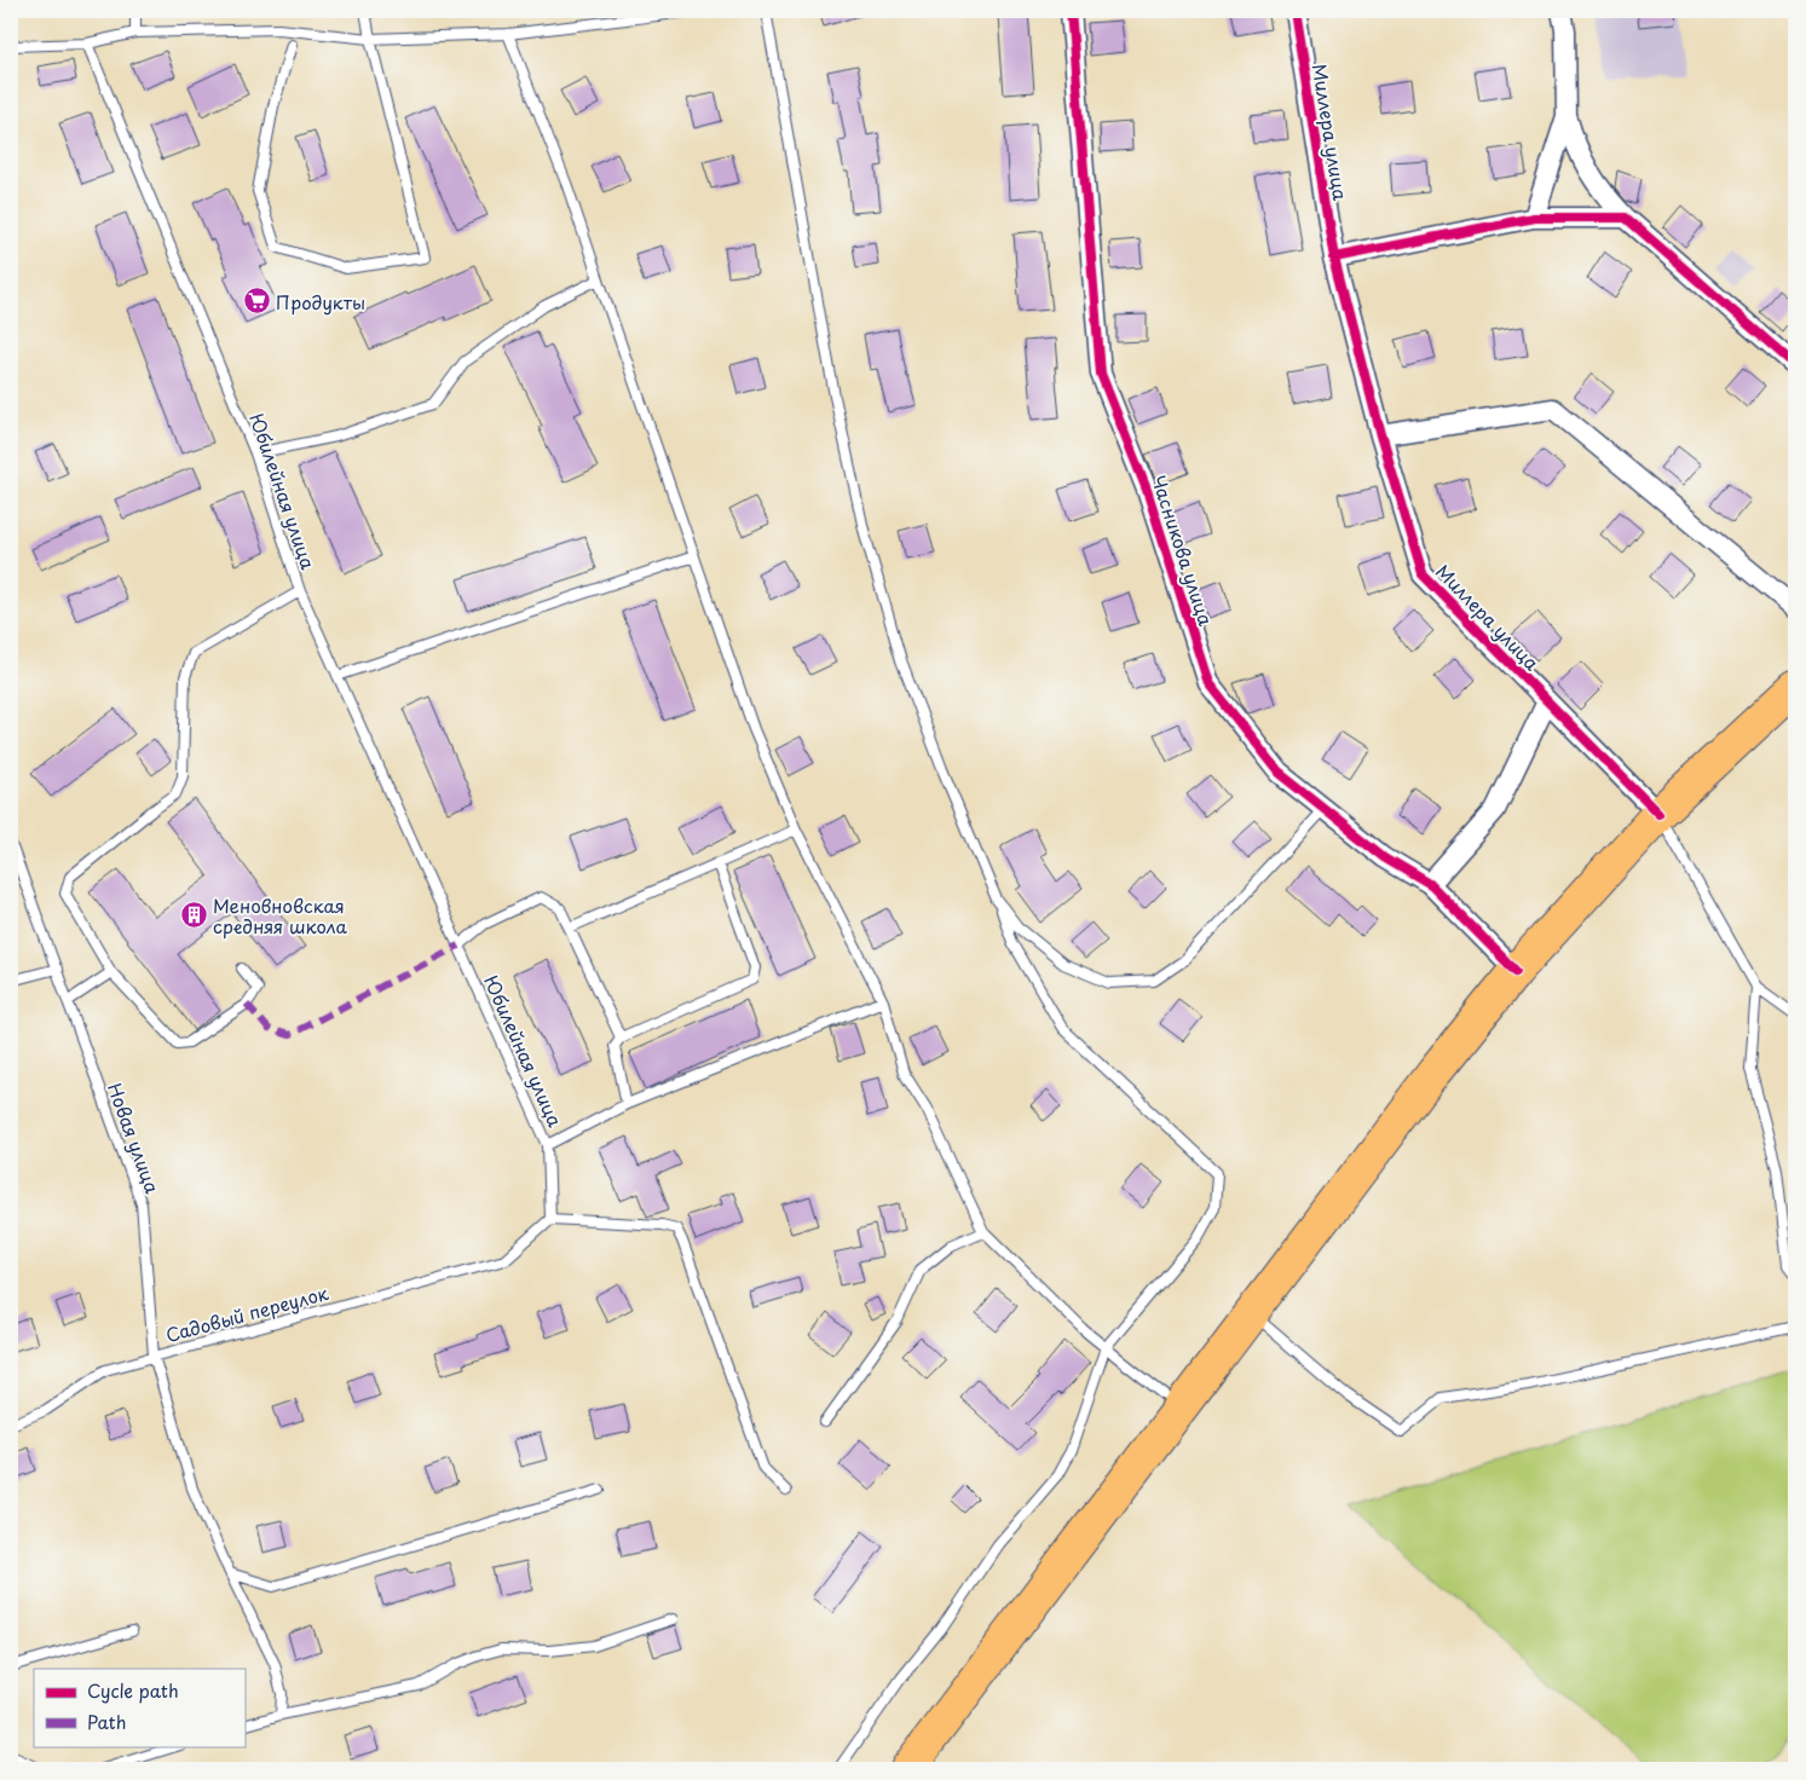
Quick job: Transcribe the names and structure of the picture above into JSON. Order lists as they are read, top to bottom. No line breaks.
{"streets":{"street":["Миллера улица","Часникова улица"],"lane":["Юбилейная улица","Новая улица","Садовый переулок"]},"crossings":[["Юбилейная улица","Садовый переулок"],["Новая улица","Садовый переулок"]],"places":{"supermarket":["Продукты"],"building":["Меновновская средняя школа"]},"legend":["Cycle path","Path"]}
